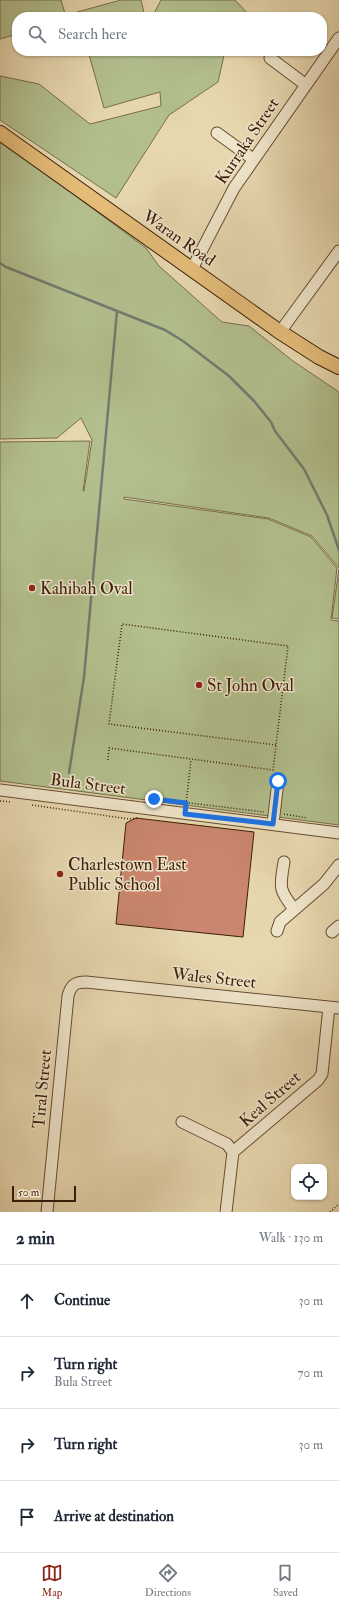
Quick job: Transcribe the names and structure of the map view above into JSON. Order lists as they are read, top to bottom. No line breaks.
{"streets":{"main road":["Waran Road"],"street":["Kurraka Street","Bula Street","Wales Street","Tiral Street","Keal Street"]},"crossings":[["Kurraka Street","Waran Road"],["Wales Street","Tiral Street"],["Wales Street","Keal Street"]],"places":["Kahibah Oval","St John Oval","Charlestown East Public School"],"scale_bar":"50 m","page":{"search":"Search here","scale":"50 m","heading":["2 min","Walk · 130 m"],"list":[["Continue","30 m"],["Turn right","Bula Street","70 m"],["Turn right","30 m"],"Arrive at destination"],"nav":["Map","Directions","Saved"]}}
